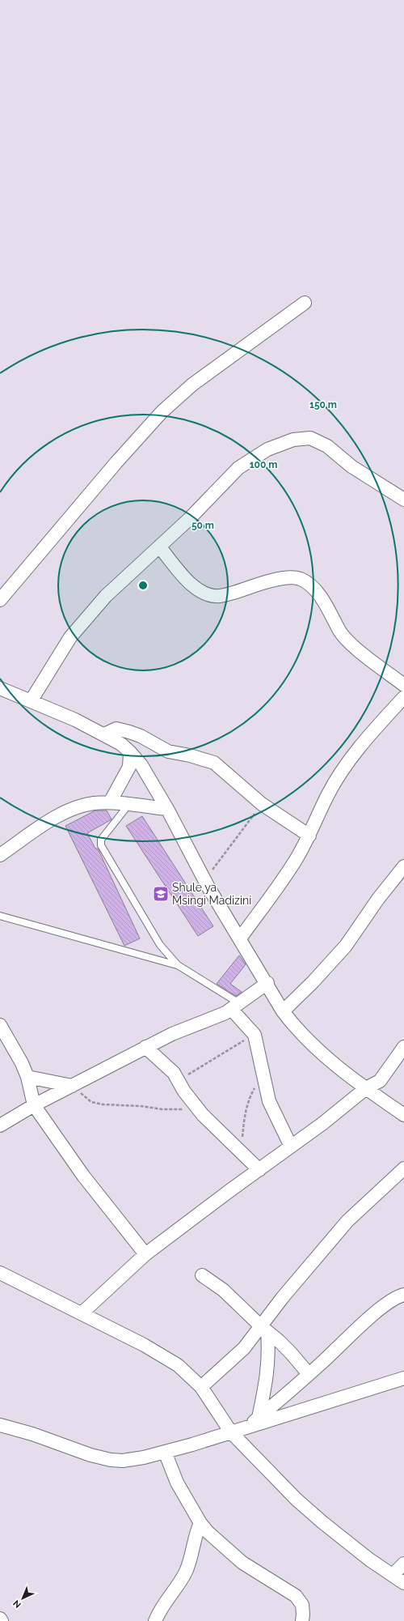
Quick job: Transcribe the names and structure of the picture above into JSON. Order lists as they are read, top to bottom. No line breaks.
{"places":{"school or university":["Shule ya Msingi Madizini"]},"north":"bottom left","rings":["150 m","100 m","50 m"]}
